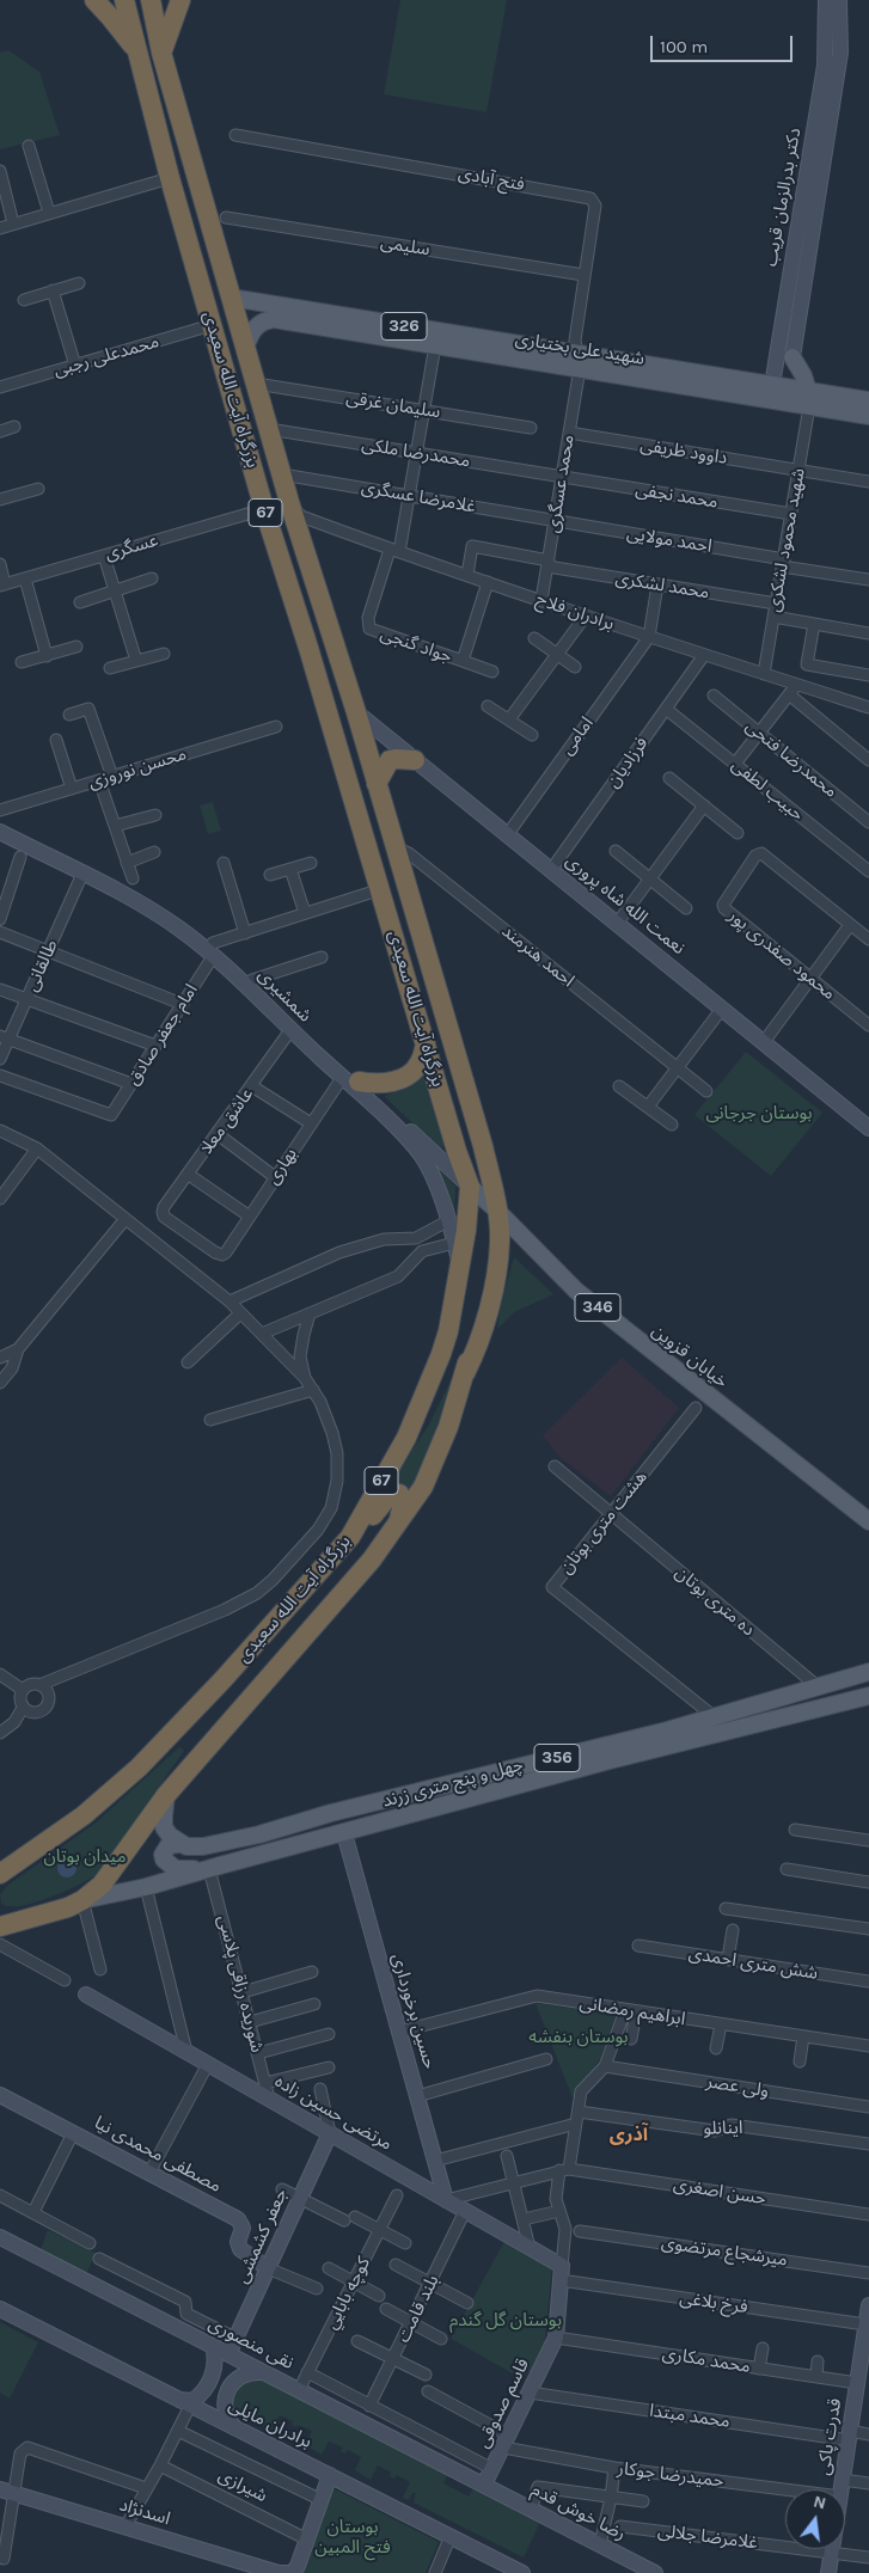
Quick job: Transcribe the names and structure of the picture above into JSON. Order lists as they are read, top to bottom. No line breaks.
{"streets":{"highway":["بزرگراه آیت الله سعیدی","67"],"main road":["326","شهید علی بختیاری","346","خیابان قزوین","356","چهل و پنج متری زرند"],"street":["فتح آبادی","دکتر بدرالزمان قریب","سلیمی","محمدعلی رجبی","سلیمان غرقی","داوود ظریفی","محمدرضا ملکی","محمد عسگری","محمد نجفی","غلامرضا عسگری","احمد مولایی","شهید محمود لشکری","عسگری","محمد لشکری","برادران فلاح","جواد گنجی","امامی","محمدرضا فتحی","فرزادیان","محسن نوروزی","حبیب لطفی","نعمت الله شاه پروری","محمود صفدری پور","احمد هنرمند","طالقانی","شمشیری","امام جعفر صادق","عاشق معلا","بهاری","هشت متری بوتان","ده متری بوتان","شش متری احمدی","شوریده رزاقی پلاسی","حسین برخورداری","ابراهیم رمضانی","ولی عصر","مرتضی حسین زاده","اینانلو","مصطفی محمدی نیا","حسن اصغری","جعفر کشمشی","میرشجاع مرتضوی","كوچه بابايي","فرخ بلاغی","بلند قامت","نقی منصوری","محمد مکاری","قاسم صدوقی","محمد مبتدا","برادران مایلی","قدرت پاکی","حمیدرضا جوکار","شیرازی","اسدنژاد","رضا خوش قدم","غلامرضا جلالی"]},"crossings":[["فتح آبادی","سلیمی"],["فتح آبادی","شهید علی بختیاری"],["فتح آبادی","محمد عسگری"],["دکتر بدرالزمان قریب","شهید علی بختیاری"],["326","شهید علی بختیاری"],["326","شهید محمود لشکری"],["شهید علی بختیاری","بزرگراه آیت الله سعیدی"],["شهید علی بختیاری","محمد عسگری"],["شهید علی بختیاری","شهید محمود لشکری"],["محمدعلی رجبی","بزرگراه آیت الله سعیدی"],["بزرگراه آیت الله سعیدی","سلیمان غرقی"],["بزرگراه آیت الله سعیدی","محمدرضا ملکی"],["بزرگراه آیت الله سعیدی","غلامرضا عسگری"],["بزرگراه آیت الله سعیدی","عسگری"],["بزرگراه آیت الله سعیدی","برادران فلاح"],["بزرگراه آیت الله سعیدی","نعمت الله شاه پروری"],["بزرگراه آیت الله سعیدی","احمد هنرمند"],["بزرگراه آیت الله سعیدی","شمشیری"],["بزرگراه آیت الله سعیدی","خیابان قزوین"],["بزرگراه آیت الله سعیدی","چهل و پنج متری زرند"],["داوود ظریفی","محمد عسگری"],["داوود ظریفی","شهید محمود لشکری"],["محمدرضا ملکی","محمد عسگری"],["محمدرضا ملکی","محمد نجفی"],["محمد عسگری","محمد نجفی"],["محمد عسگری","غلامرضا عسگری"],["محمد عسگری","احمد مولایی"],["محمد عسگری","محمد لشکری"],["محمد عسگری","برادران فلاح"],["محمد نجفی","شهید محمود لشکری"],["غلامرضا عسگری","احمد مولایی"],["احمد مولایی","شهید محمود لشکری"],["شهید محمود لشکری","محمد لشکری"],["شهید محمود لشکری","برادران فلاح"],["محمد لشکری","برادران فلاح"],["برادران فلاح","جواد گنجی"],["برادران فلاح","امامی"],["برادران فلاح","فرزادیان"],["امامی","نعمت الله شاه پروری"],["فرزادیان","حبیب لطفی"],["فرزادیان","نعمت الله شاه پروری"],["طالقانی","شمشیری"],["شمشیری","امام جعفر صادق"],["شمشیری","عاشق معلا"],["شمشیری","بهاری"],["شمشیری","خیابان قزوین"],["عاشق معلا","بهاری"],["هشت متری بوتان","ده متری بوتان"],["هشت متری بوتان","چهل و پنج متری زرند"],["ده متری بوتان","چهل و پنج متری زرند"],["چهل و پنج متری زرند","شوریده رزاقی پلاسی"],["چهل و پنج متری زرند","حسین برخورداری"],["شوریده رزاقی پلاسی","مرتضی حسین زاده"],["حسین برخورداری","ابراهیم رمضانی"],["حسین برخورداری","مرتضی حسین زاده"],["مرتضی حسین زاده","جعفر کشمشی"],["مرتضی حسین زاده","فرخ بلاغی"],["مرتضی حسین زاده","بلند قامت"],["مرتضی حسین زاده","قاسم صدوقی"],["مصطفی محمدی نیا","جعفر کشمشی"],["جعفر کشمشی","نقی منصوری"],["كوچه بابايي","نقی منصوری"],["فرخ بلاغی","قاسم صدوقی"],["فرخ بلاغی","قدرت پاکی"],["نقی منصوری","قاسم صدوقی"],["نقی منصوری","رضا خوش قدم"],["محمد مکاری","قاسم صدوقی"],["محمد مکاری","قدرت پاکی"],["قاسم صدوقی","محمد مبتدا"],["قاسم صدوقی","حمیدرضا جوکار"],["قاسم صدوقی","رضا خوش قدم"],["محمد مبتدا","قدرت پاکی"],["قدرت پاکی","غلامرضا جلالی"]],"districts":["آذری"],"parks":["بوستان جرجانی","میدان بوتان","بوستان بنفشه","بوستان گل گندم","بوستان فتح المبین"],"scale_bar":"100 m","north":"top"}
